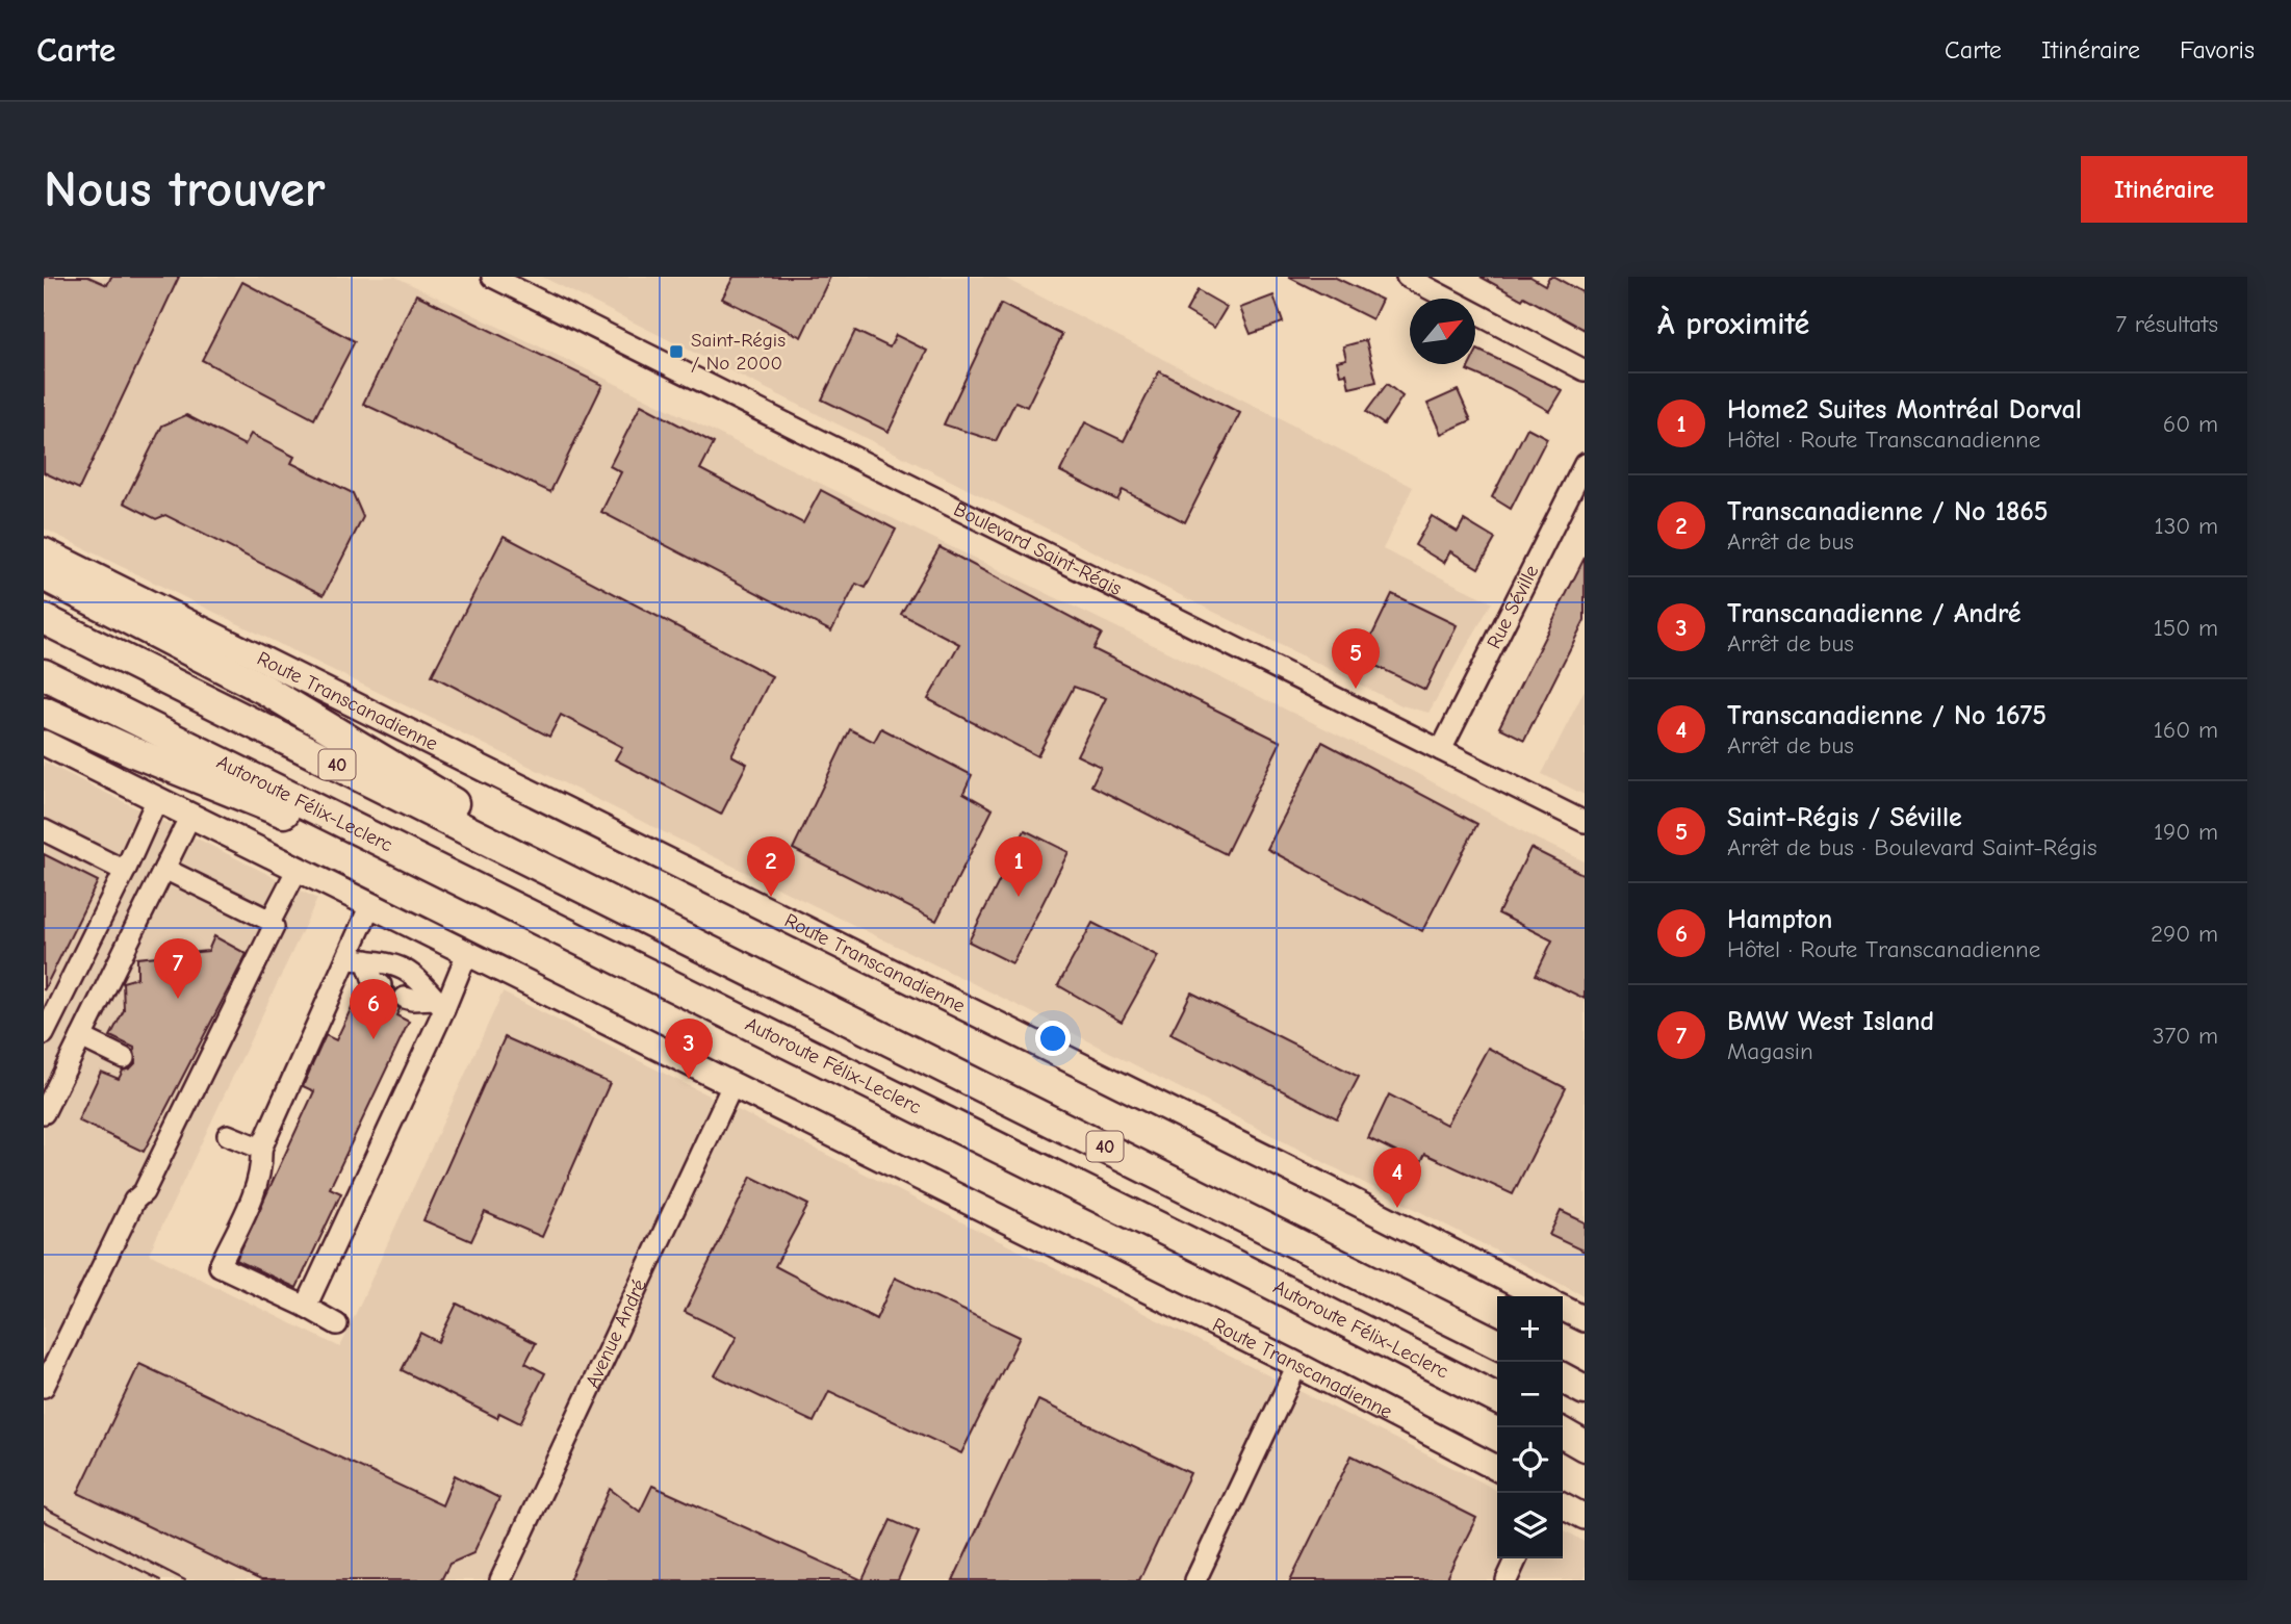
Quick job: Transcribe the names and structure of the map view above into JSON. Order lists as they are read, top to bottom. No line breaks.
{"streets":{"highway":["40","Autoroute Félix-Leclerc"],"main road":["Route Transcanadienne"],"street":["Boulevard Saint-Régis","Rue Séville","Avenue André"]},"crossings":[["Boulevard Saint-Régis","Rue Séville"],["Route Transcanadienne","Avenue André"]],"places":{"transit":["Saint-Régis / No 2000"]},"north":"top right","page":{"header":"Carte","nav":["Carte","Itinéraire","Favoris"],"buttons":"Itinéraire","title":"Nous trouver","heading":["À proximité","7 résultats"],"list":[{"mark":"1","name":"Home2 Suites Montréal Dorval","note":"Hôtel · Route Transcanadienne","value":"60 m"},{"mark":"2","name":"Transcanadienne / No 1865","note":"Arrêt de bus","value":"130 m"},{"mark":"3","name":"Transcanadienne / André","note":"Arrêt de bus","value":"150 m"},{"mark":"4","name":"Transcanadienne / No 1675","note":"Arrêt de bus","value":"160 m"},{"mark":"5","name":"Saint-Régis / Séville","note":"Arrêt de bus · Boulevard Saint-Régis","value":"190 m"},{"mark":"6","name":"Hampton","note":"Hôtel · Route Transcanadienne","value":"290 m"},{"mark":"7","name":"BMW West Island","note":"Magasin","value":"370 m"}],"pins":["5","1","2","7","6","3","4"],"map_buttons":["+","−"]}}
